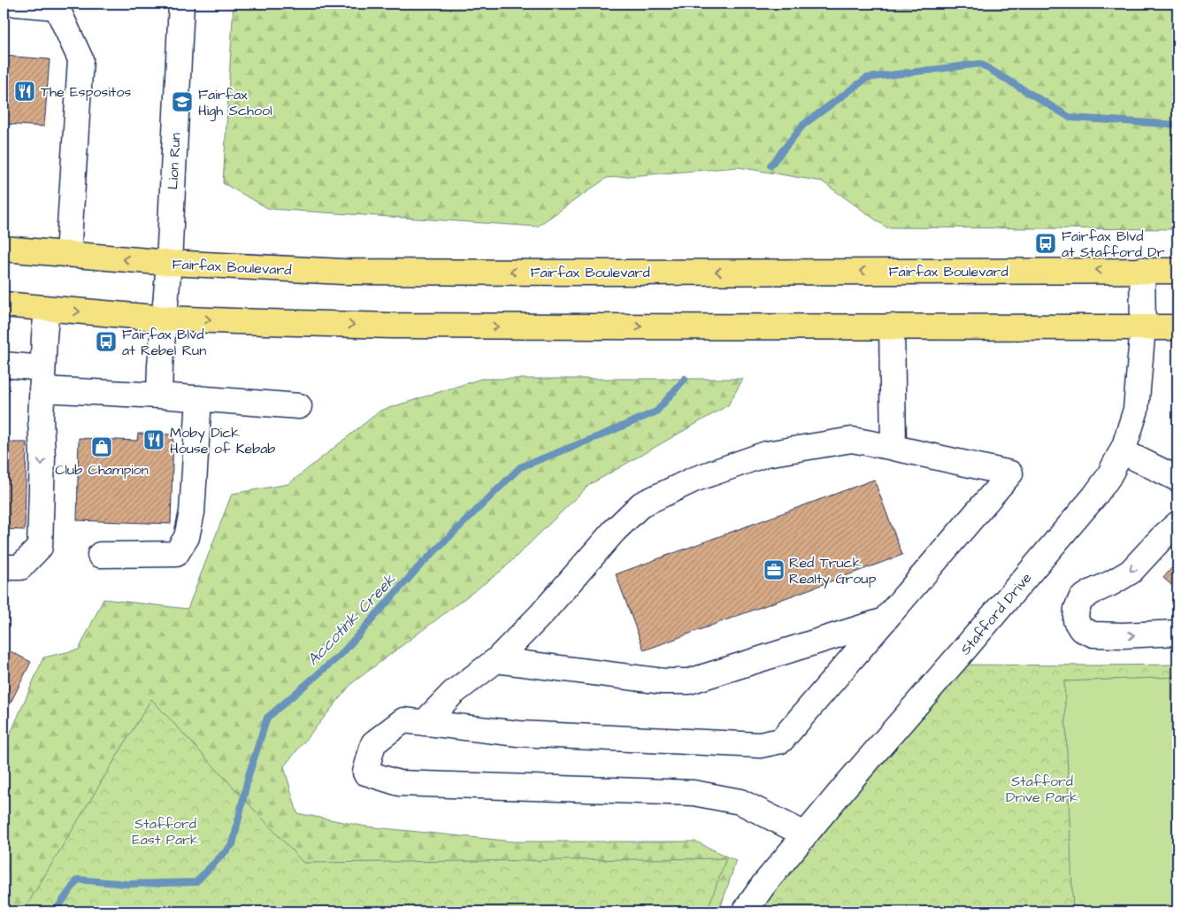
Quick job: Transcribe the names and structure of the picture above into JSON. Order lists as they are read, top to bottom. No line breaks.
{"streets":{"main road":["Fairfax Boulevard"],"street":["Lion Run","Stafford Drive"]},"crossings":[["Lion Run","Fairfax Boulevard"],["Fairfax Boulevard","Stafford Drive"]],"water":["Accotink Creek"],"parks":["Stafford Drive Park","Stafford East Park"],"places":{"restaurant":["The Espositos","Moby Dick House of Kebab"],"school or university":["Fairfax High School"],"bus stop":["Fairfax Blvd at Stafford Dr","Fairfax Blvd at Rebel Run"],"shop":["Club Champion"],"office":["Red Truck Realty Group"]}}
